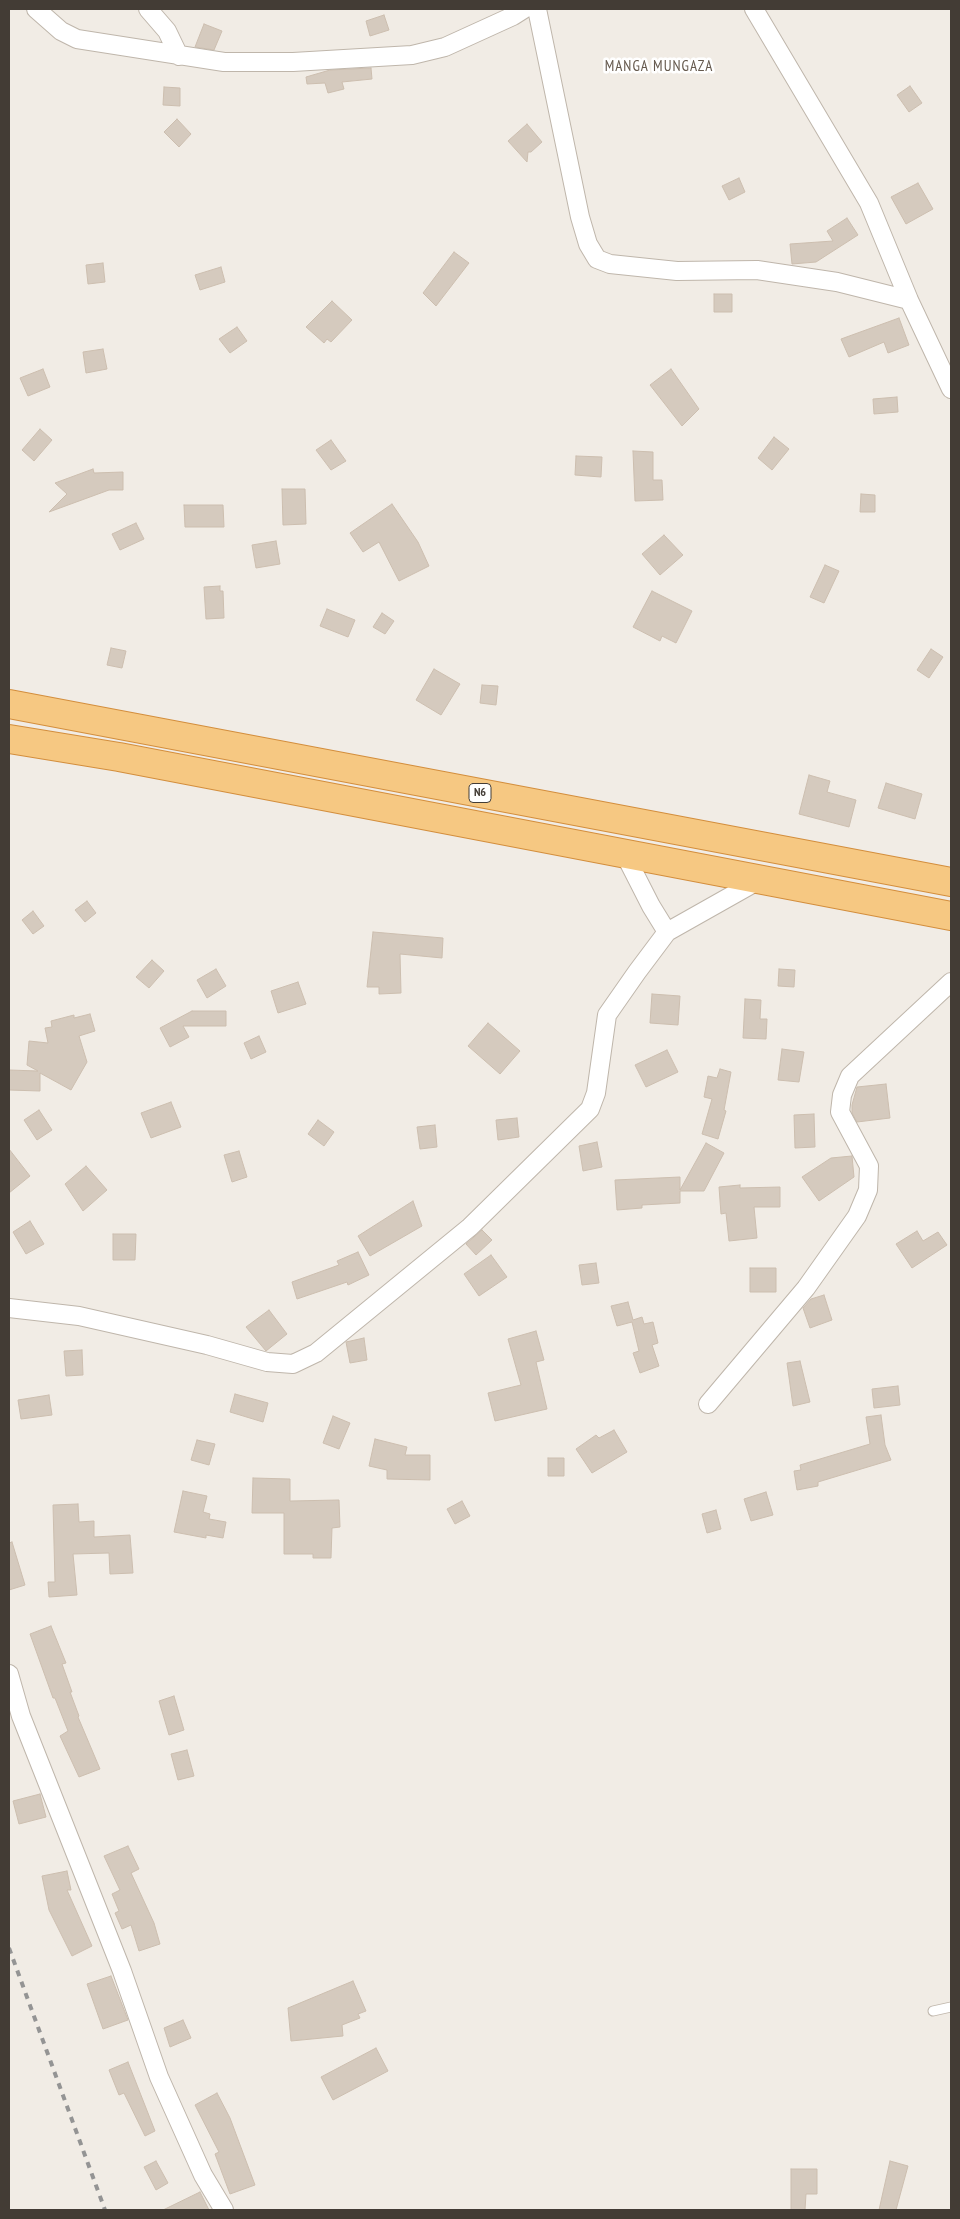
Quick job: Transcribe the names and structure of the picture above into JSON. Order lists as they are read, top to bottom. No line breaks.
{"streets":{"highway":["N6"]},"districts":["MANGA MUNGAZA"]}
